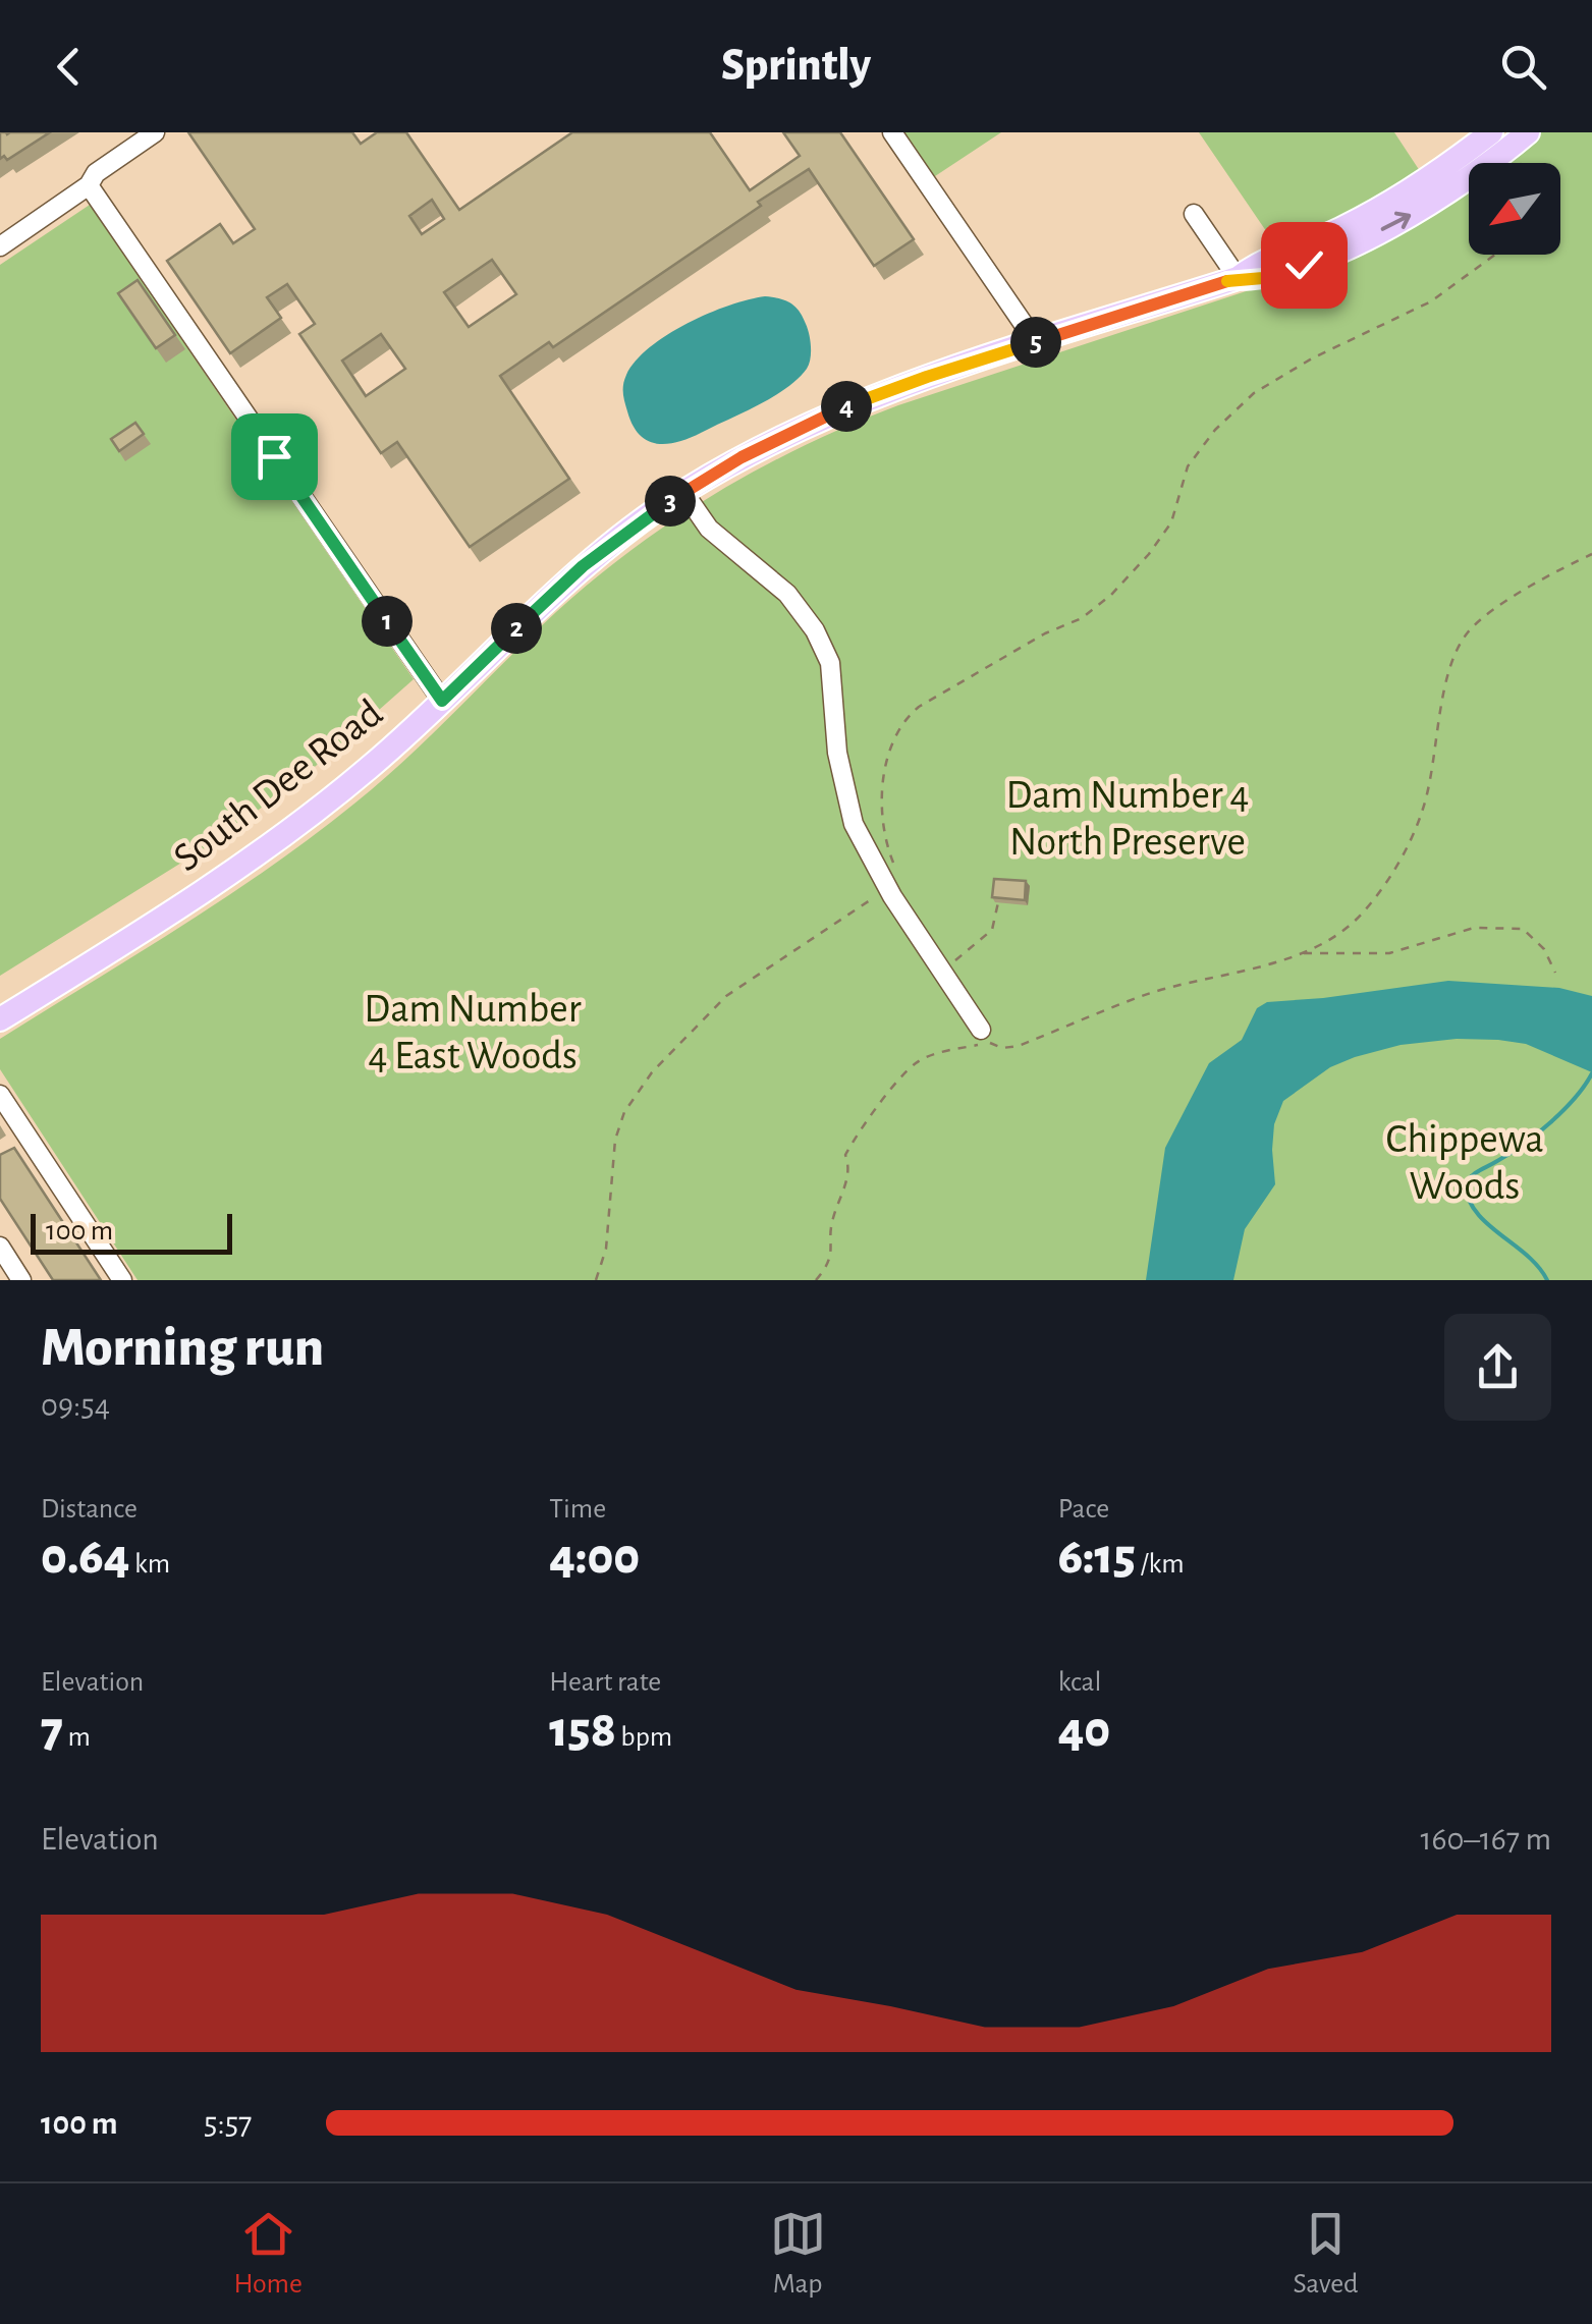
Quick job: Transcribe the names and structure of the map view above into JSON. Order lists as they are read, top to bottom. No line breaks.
{"streets":{"main road":["South Dee Road"]},"parks":["Dam Number 4 North Preserve","Dam Number 4 East Woods","Chippewa Woods"],"scale_bar":"100 m","north":"bottom left","page":{"header":"Sprintly","pins":["5","4","3","1","2"],"scale":"100 m","heading":["Morning run","09:54"],"stats":[["Distance","0.64 km"],["Time","4:00"],["Pace","6:15 /km"],["Elevation","7 m"],["Heart rate","158 bpm"],["kcal","40"]],"chart":["Elevation","160–167 m"],"list":[{"name":"100 m","note":"5:57"}],"tabs":["Home","Map","Saved"]}}
